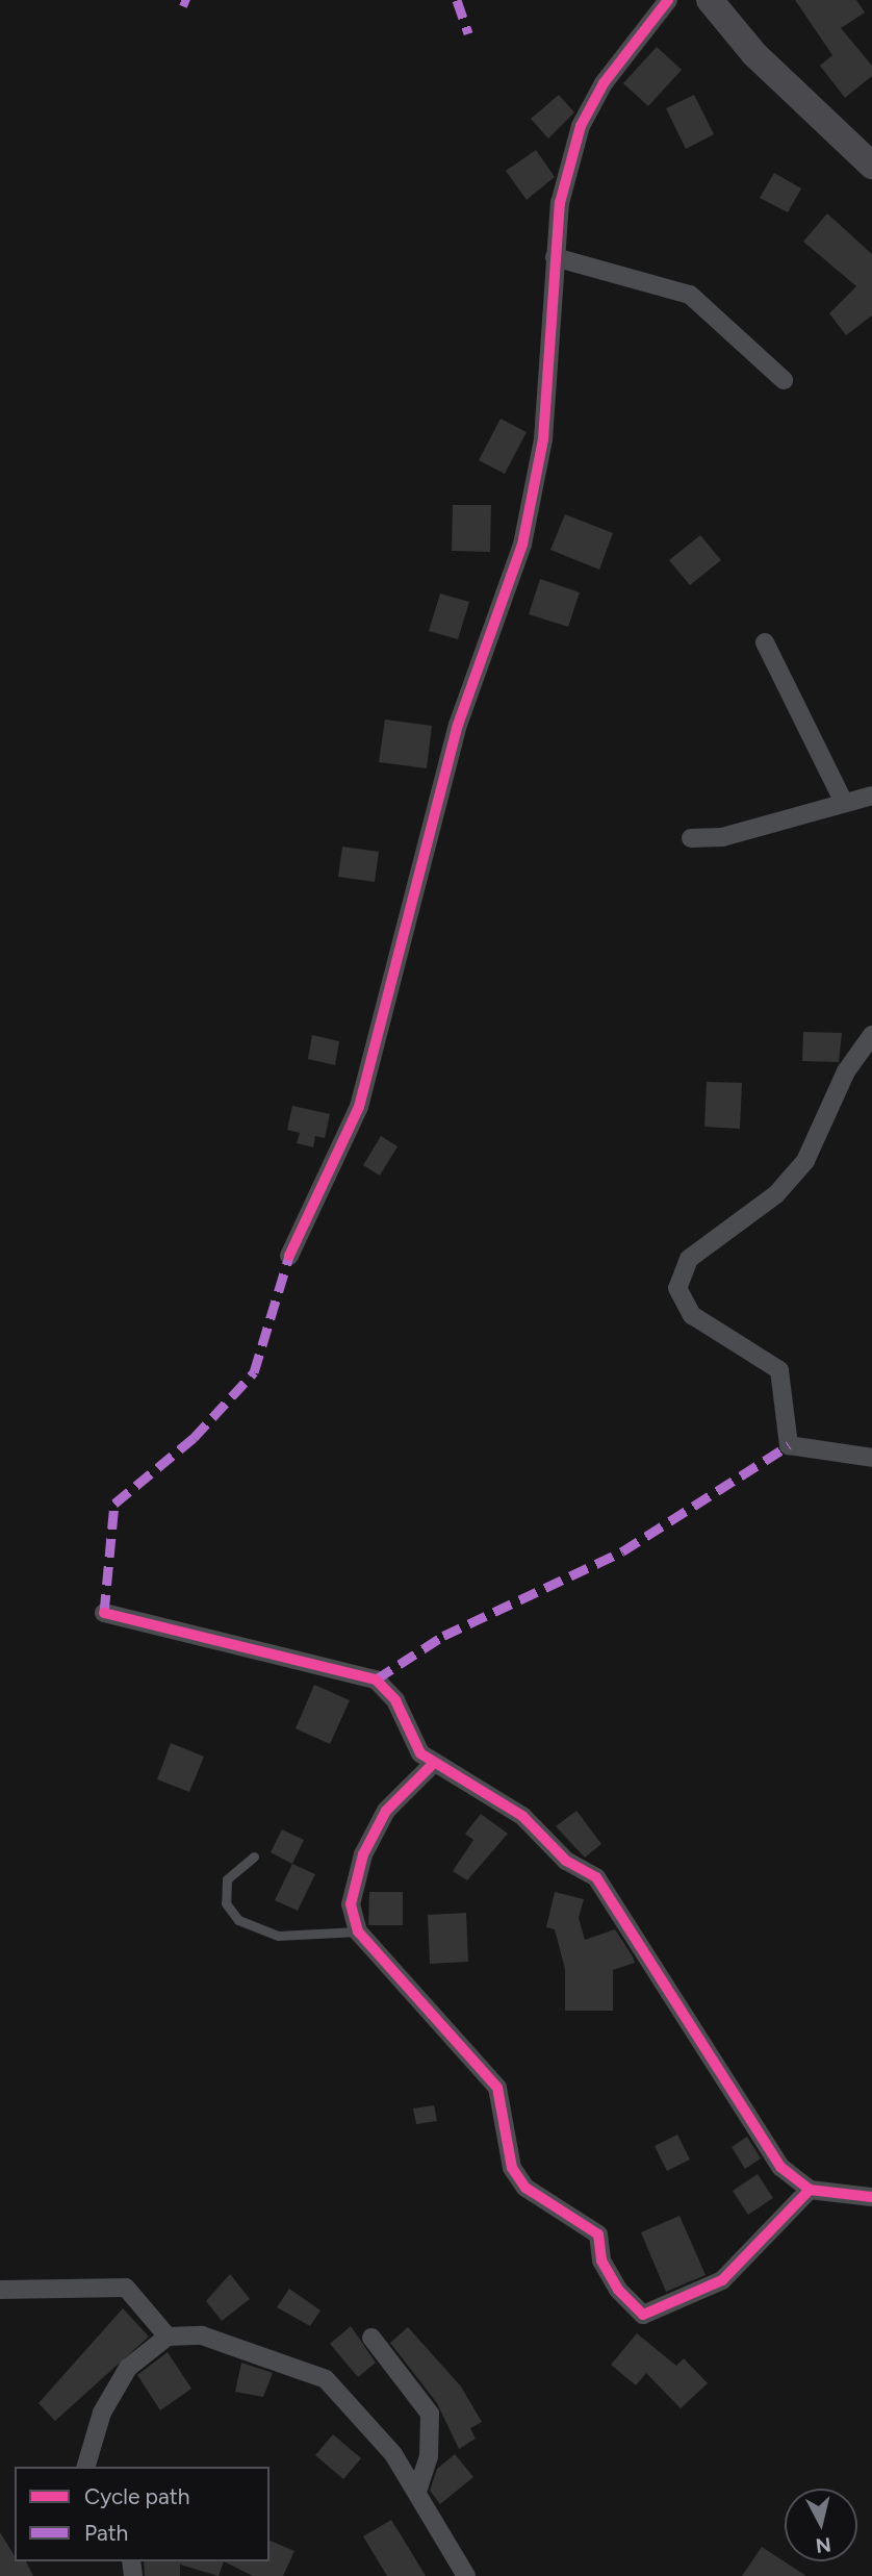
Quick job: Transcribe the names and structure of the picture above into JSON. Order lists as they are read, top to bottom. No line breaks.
{"legend":["Cycle path","Path"],"north":"bottom"}
